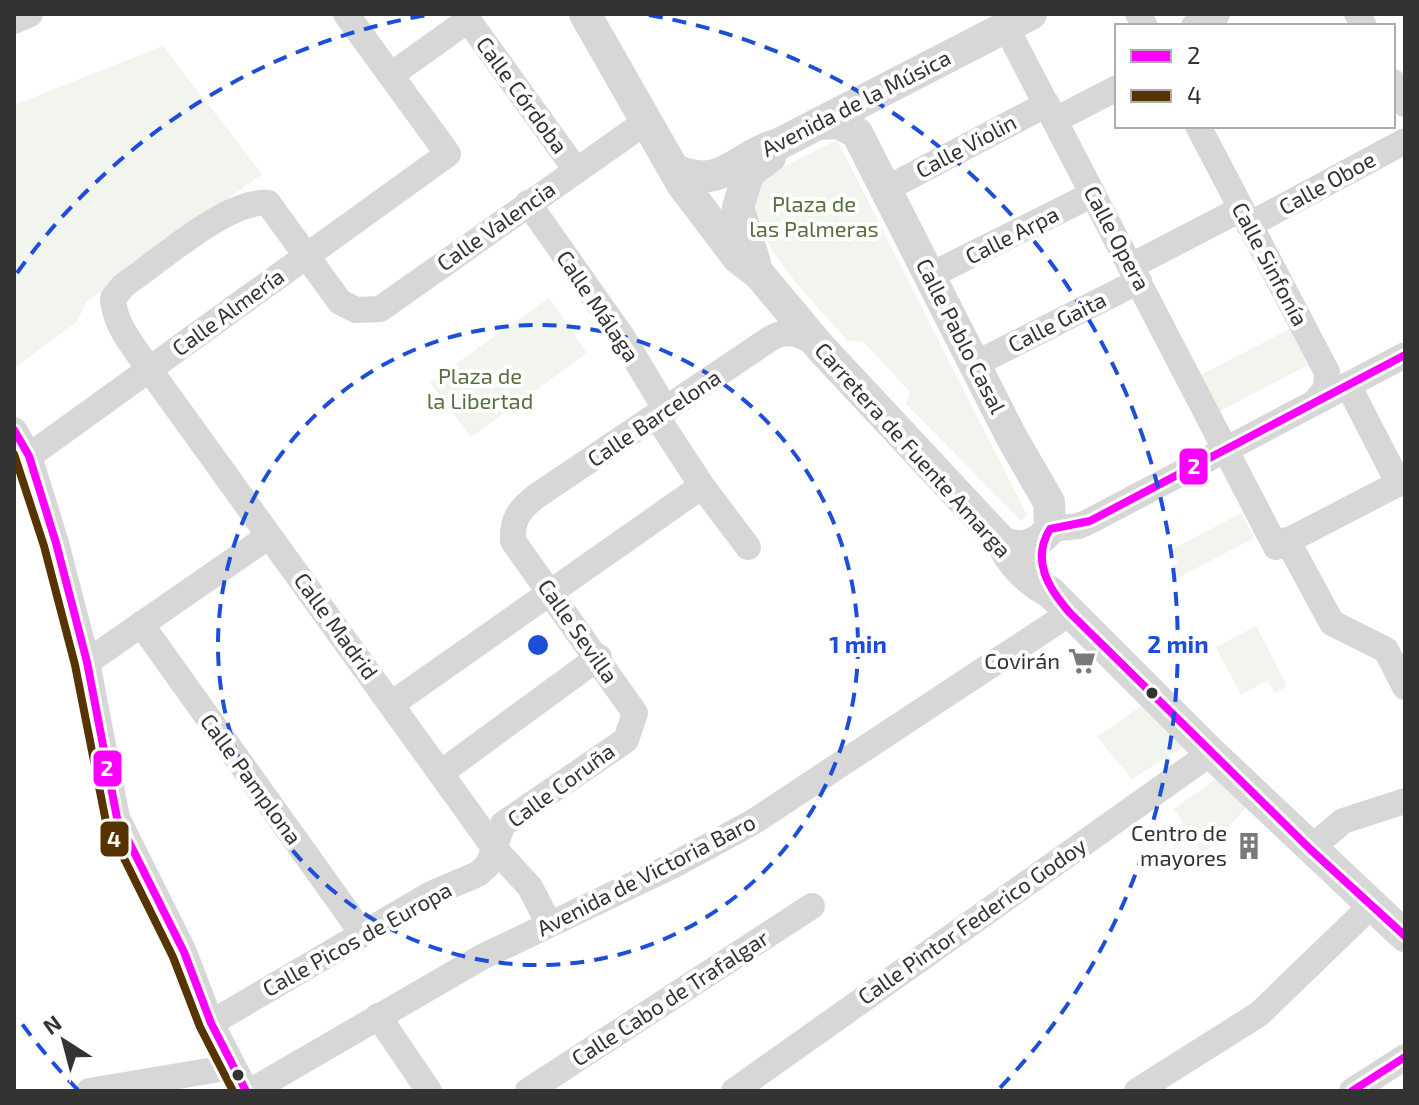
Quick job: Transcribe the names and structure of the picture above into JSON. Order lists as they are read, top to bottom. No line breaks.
{"streets":{"street":["Calle Córdoba","Avenida de la Música","Calle Violin","Calle Oboe","Calle Valencia","Calle Arpa","Calle Opera","Calle Sinfonía","Calle Málaga","Calle Almería","Calle Gaita","Calle Pablo Casal","Calle Barcelona","Carretera de Fuente Amarga","Calle Madrid","Calle Sevilla","Calle Pamplona","Calle Coruña","Avenida de Victoria Baro","Calle Pintor Federico Godoy","Calle Picos de Europa","Calle Cabo de Trafalgar"]},"crossings":[["Calle Córdoba","Calle Valencia"],["Calle Córdoba","Calle Almería"],["Avenida de la Música","Calle Opera"],["Avenida de la Música","Calle Pablo Casal"],["Avenida de la Música","Carretera de Fuente Amarga"],["Calle Violin","Calle Opera"],["Calle Violin","Calle Pablo Casal"],["Calle Oboe","Calle Opera"],["Calle Oboe","Calle Sinfonía"],["Calle Oboe","Calle Gaita"],["Calle Valencia","Calle Málaga"],["Calle Valencia","Calle Almería"],["Calle Valencia","Carretera de Fuente Amarga"],["Calle Valencia","Calle Madrid"],["Calle Arpa","Calle Opera"],["Calle Arpa","Calle Pablo Casal"],["Calle Opera","Calle Gaita"],["Calle Málaga","Calle Barcelona"],["Calle Almería","Calle Madrid"],["Calle Gaita","Calle Pablo Casal"],["Calle Pablo Casal","Carretera de Fuente Amarga"],["Calle Pablo Casal","Avenida de Victoria Baro"],["Calle Barcelona","Carretera de Fuente Amarga"],["Calle Barcelona","Calle Sevilla"],["Carretera de Fuente Amarga","Avenida de Victoria Baro"],["Carretera de Fuente Amarga","Calle Pintor Federico Godoy"],["Calle Madrid","Calle Coruña"],["Calle Madrid","Avenida de Victoria Baro"],["Calle Madrid","Calle Picos de Europa"],["Calle Sevilla","Calle Coruña"],["Calle Pamplona","Calle Picos de Europa"],["Calle Coruña","Calle Picos de Europa"]],"parks":["Plaza de las Palmeras","Plaza de la Libertad"],"places":{"supermarket":["Covirán"],"building":["Centro de mayores"]},"lines":["transit line 2","transit line 4"],"legend":["2","4"],"north":"top left","rings":["1 min","2 min"]}
